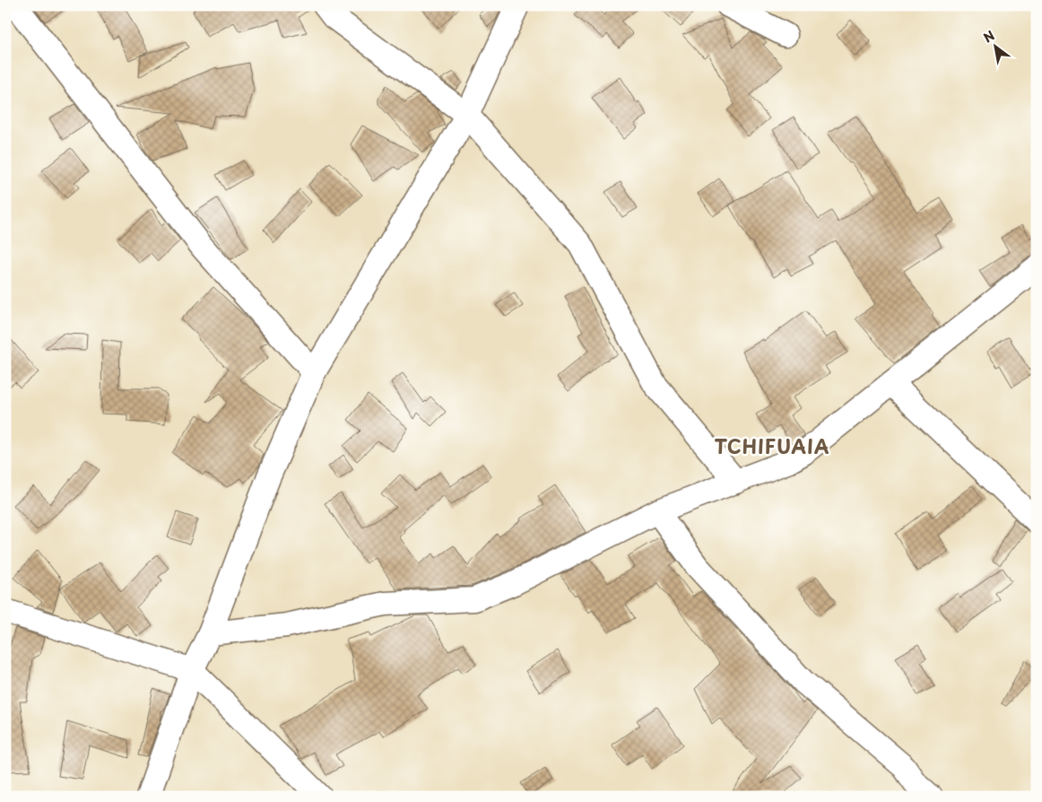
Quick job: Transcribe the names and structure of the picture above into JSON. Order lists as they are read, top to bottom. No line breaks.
{"districts":["TCHIFUAIA"],"north":"top left"}
